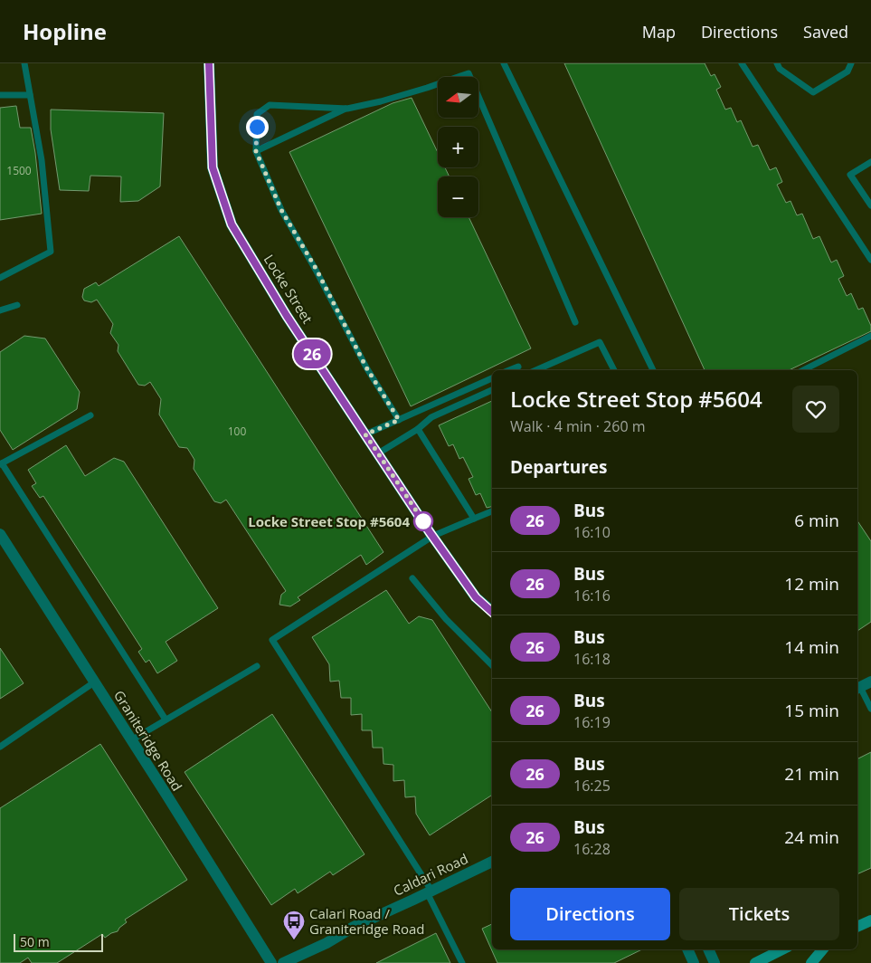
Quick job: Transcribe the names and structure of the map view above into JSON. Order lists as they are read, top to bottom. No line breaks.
{"streets":{"street":["Locke Street","Graniteridge Road","Caldari Road"]},"places":{"other":["Locke Street Stop #5604"],"bus stop":["Calari Road / Graniteridge Road"]},"lines":["bus line 26"],"house_numbers":["1500","100"],"scale_bar":"50 m","north":"left","page":{"header":"Hopline","nav":["Map","Directions","Saved"],"on_map":"26","map_buttons":["+","−"],"heading":[["Locke Street Stop #5604","Walk · 4 min · 260 m"],"Departures"],"list":[{"mark":"26","name":"Bus","note":"16:10","value":"6 min"},{"mark":"26","name":"Bus","note":"16:16","value":"12 min"},{"mark":"26","name":"Bus","note":"16:18","value":"14 min"},{"mark":"26","name":"Bus","note":"16:19","value":"15 min"},{"mark":"26","name":"Bus","note":"16:25","value":"21 min"},{"mark":"26","name":"Bus","note":"16:28","value":"24 min"}],"buttons":["Directions","Tickets"],"scale":"50 m"}}
